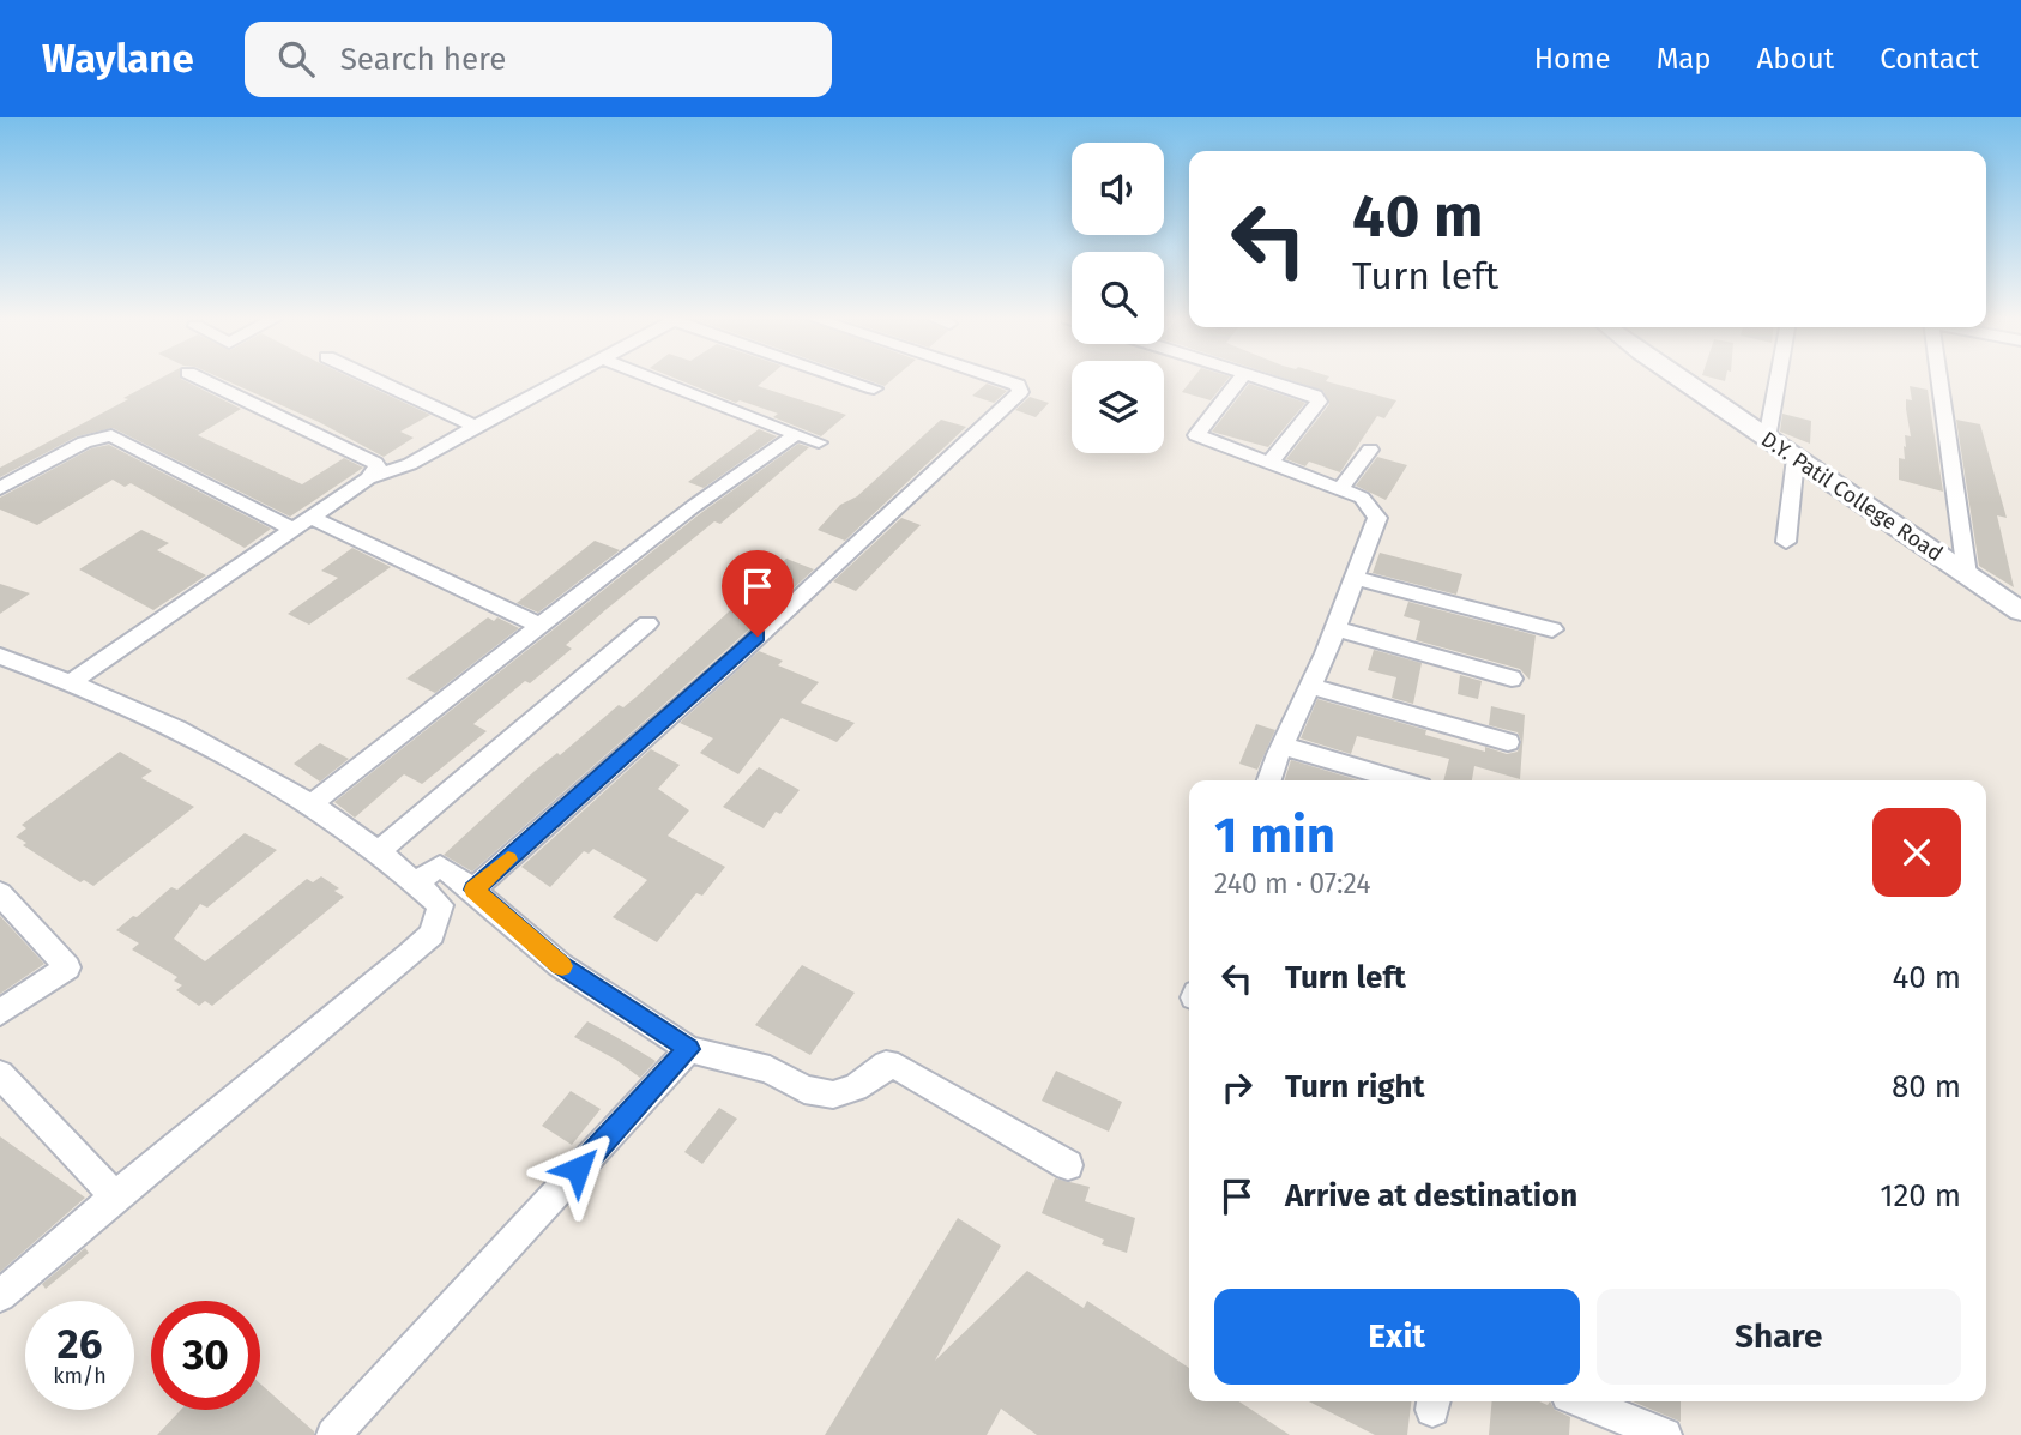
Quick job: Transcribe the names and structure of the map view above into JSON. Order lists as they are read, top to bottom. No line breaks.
{"streets":{"street":["D.Y. Patil College Road"]},"page":{"header":"Waylane","search":"Search here","nav":["Home","Map","About","Contact"],"turn":["40 m","Turn left"],"heading":["1 min","240 m · 07:24"],"list":[{"name":"Turn left","value":"40 m"},{"name":"Turn right","value":"80 m"},{"name":"Arrive at destination","value":"120 m"}],"buttons":["Exit","Share"],"speed":"26 km/h","limit":"30"}}
